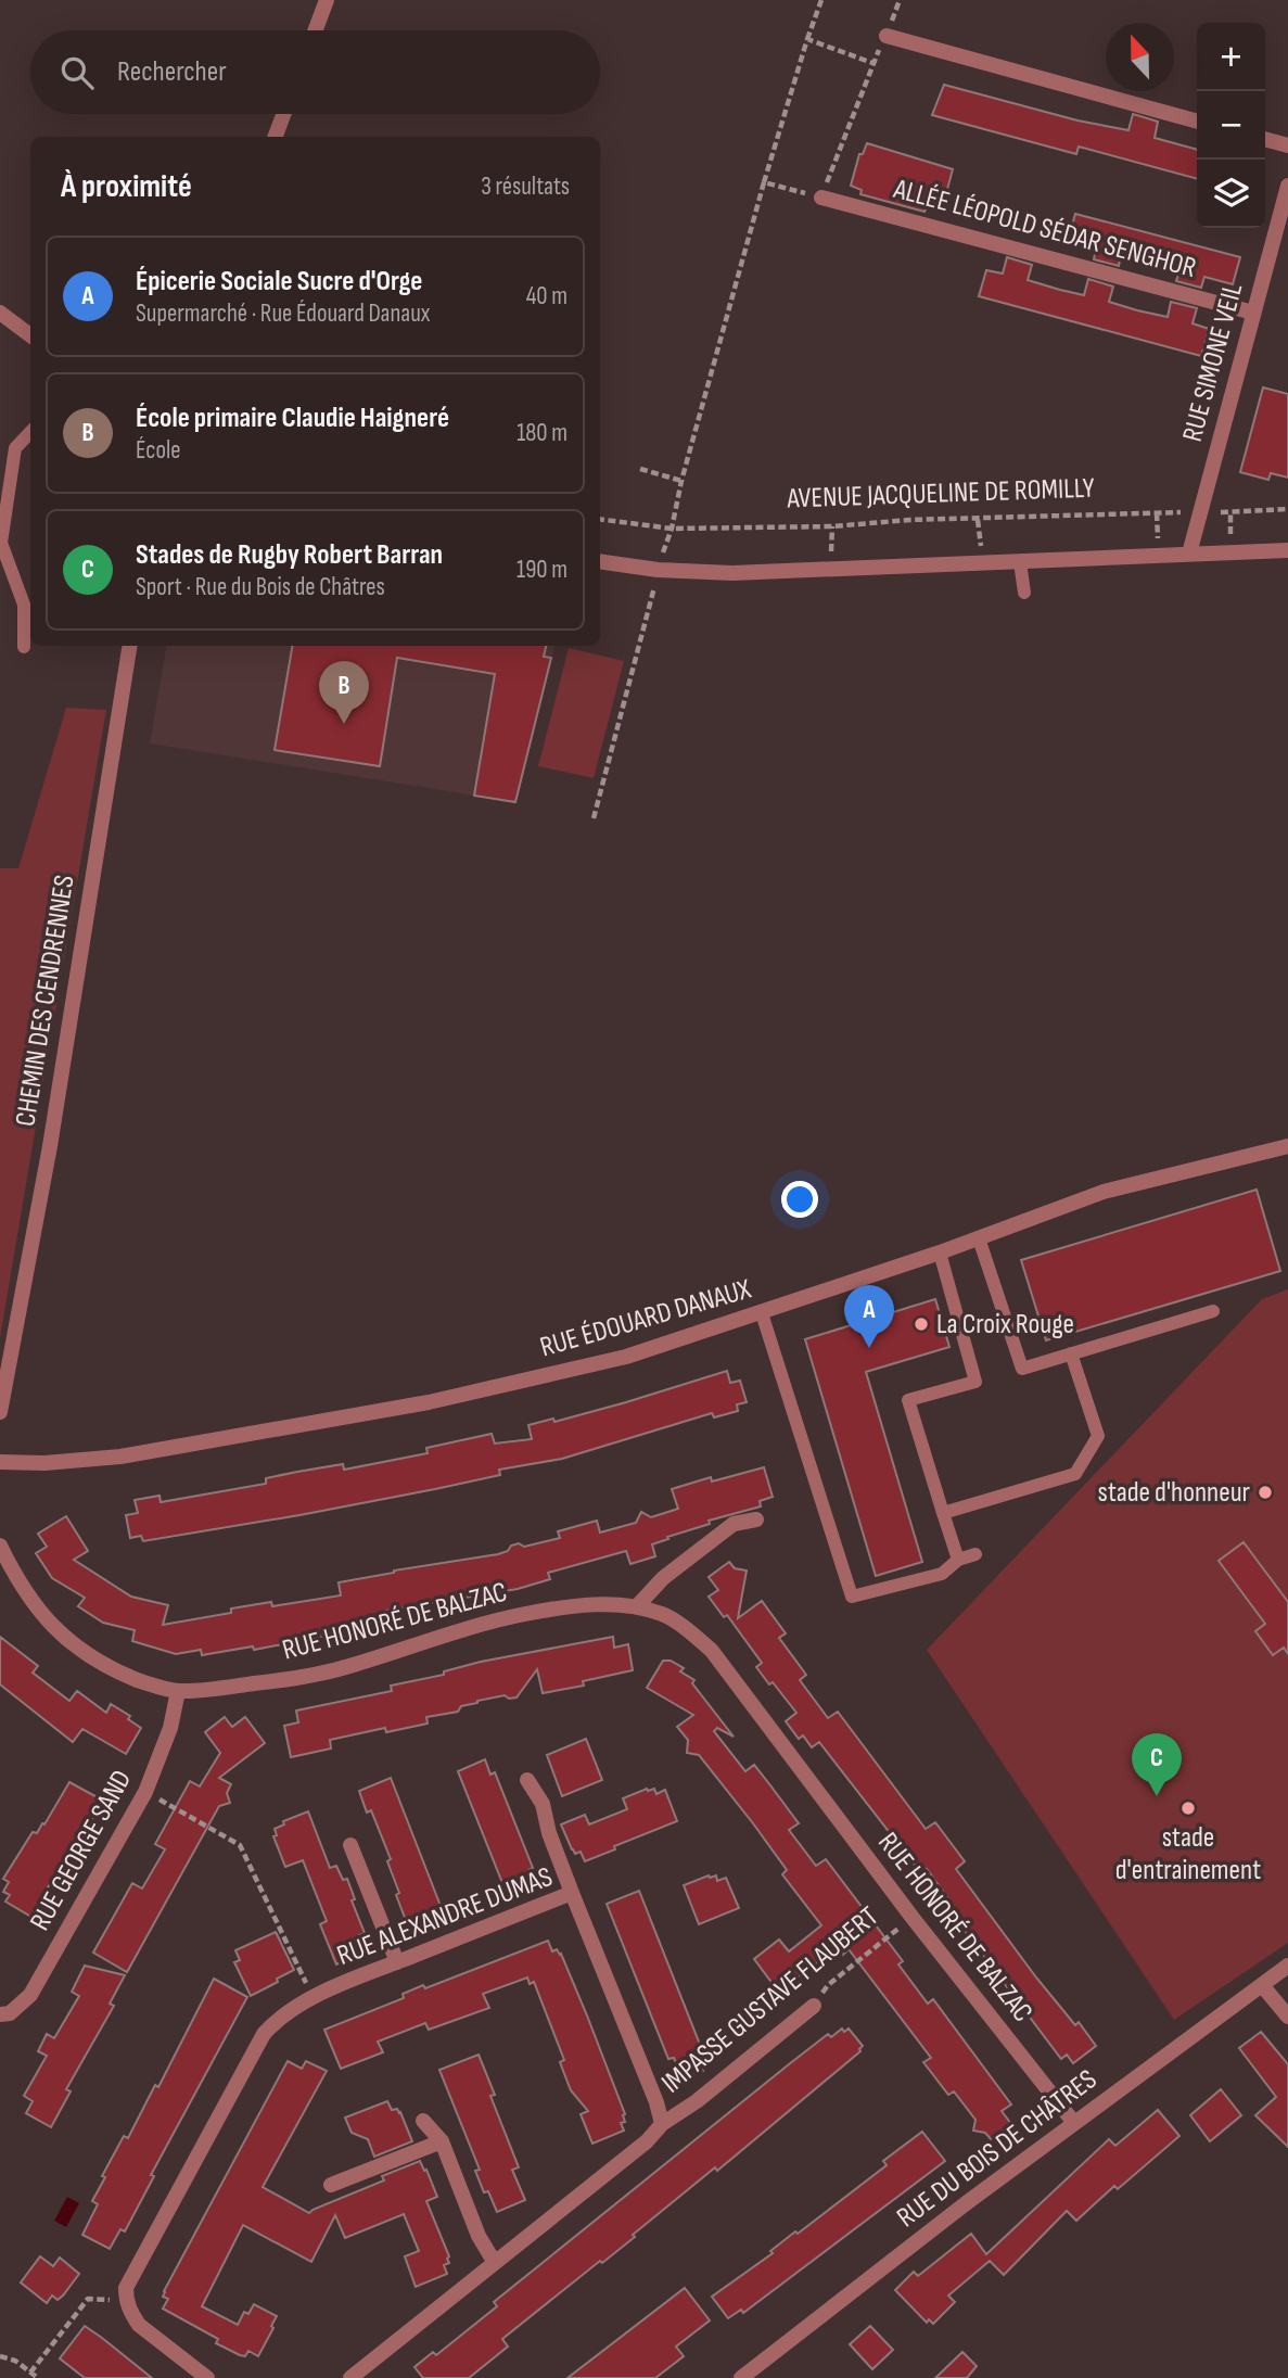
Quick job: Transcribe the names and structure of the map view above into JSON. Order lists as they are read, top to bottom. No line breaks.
{"streets":{"street":["ALLÉE LÉOPOLD SÉDAR SENGHOR","RUE SIMONE VEIL","CHEMIN DES CENDRENNES","RUE ÉDOUARD DANAUX","RUE HONORÉ DE BALZAC","RUE GEORGE SAND","RUE ALEXANDRE DUMAS","IMPASSE GUSTAVE FLAUBERT","RUE DU BOIS DE CHÂTRES"],"path":["AVENUE JACQUELINE DE ROMILLY"]},"crossings":[["ALLÉE LÉOPOLD SÉDAR SENGHOR","RUE SIMONE VEIL"],["RUE SIMONE VEIL","AVENUE JACQUELINE DE ROMILLY"],["RUE HONORÉ DE BALZAC","RUE GEORGE SAND"],["RUE HONORÉ DE BALZAC","IMPASSE GUSTAVE FLAUBERT"],["RUE HONORÉ DE BALZAC","RUE DU BOIS DE CHÂTRES"],["RUE ALEXANDRE DUMAS","IMPASSE GUSTAVE FLAUBERT"]],"places":["La Croix Rouge","stade d'honneur","stade d'entrainement"],"north":"top","page":{"map_buttons":["+","−"],"search":"Rechercher","heading":["À proximité","3 résultats"],"list":[{"mark":"A","name":"Épicerie Sociale Sucre d'Orge","note":"Supermarché · Rue Édouard Danaux","value":"40 m"},{"mark":"B","name":"École primaire Claudie Haigneré","note":"École","value":"180 m"},{"mark":"C","name":"Stades de Rugby Robert Barran","note":"Sport · Rue du Bois de Châtres","value":"190 m"}],"pins":["B","A","C"]}}
